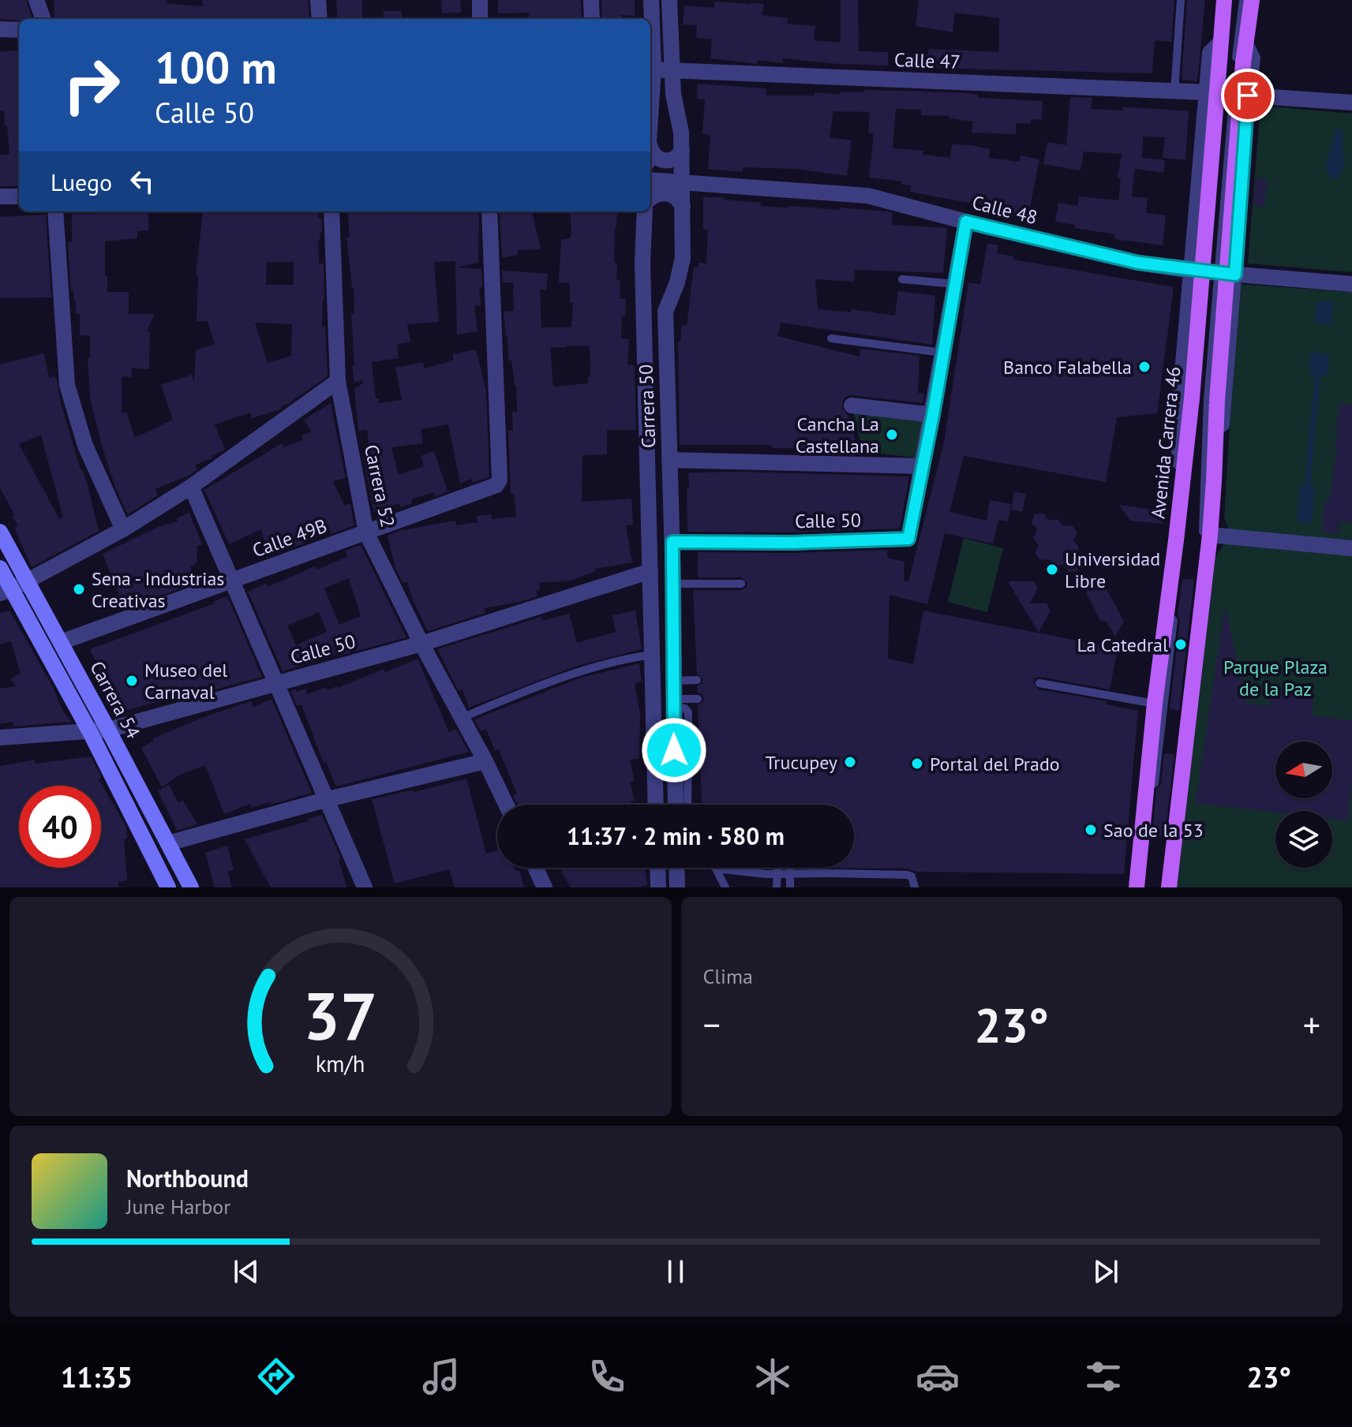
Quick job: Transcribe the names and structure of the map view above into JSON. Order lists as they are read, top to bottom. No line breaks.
{"streets":{"main road":["Avenida Carrera 46","Carrera 54"],"street":["Calle 47","Calle 48","Carrera 50","Carrera 52","Calle 50","Calle 49B"]},"crossings":[["Calle 47","Carrera 50"],["Calle 48","Carrera 50"],["Carrera 50","Calle 50"],["Carrera 52","Calle 50"],["Carrera 52","Calle 49B"],["Calle 50","Carrera 54"],["Calle 49B","Carrera 54"]],"parks":["Parque Plaza de la Paz"],"places":["Banco Falabella","Cancha La Castellana","Universidad Libre","Sena - Industrias Creativas","La Catedral","Museo del Carnaval","Trucupey","Portal del Prado","Sao de la 53"],"north":"left","page":{"turn":["100 m","Calle 50"],"then":"Luego","limit":"40","trip":"11:37 · 2 min · 580 m","tile":"Clima","heat":["−","23°","+"],"song":["Northbound","June Harbor"],"tabs":["11:35","23°"],"gauge":["37","km/h"]}}
